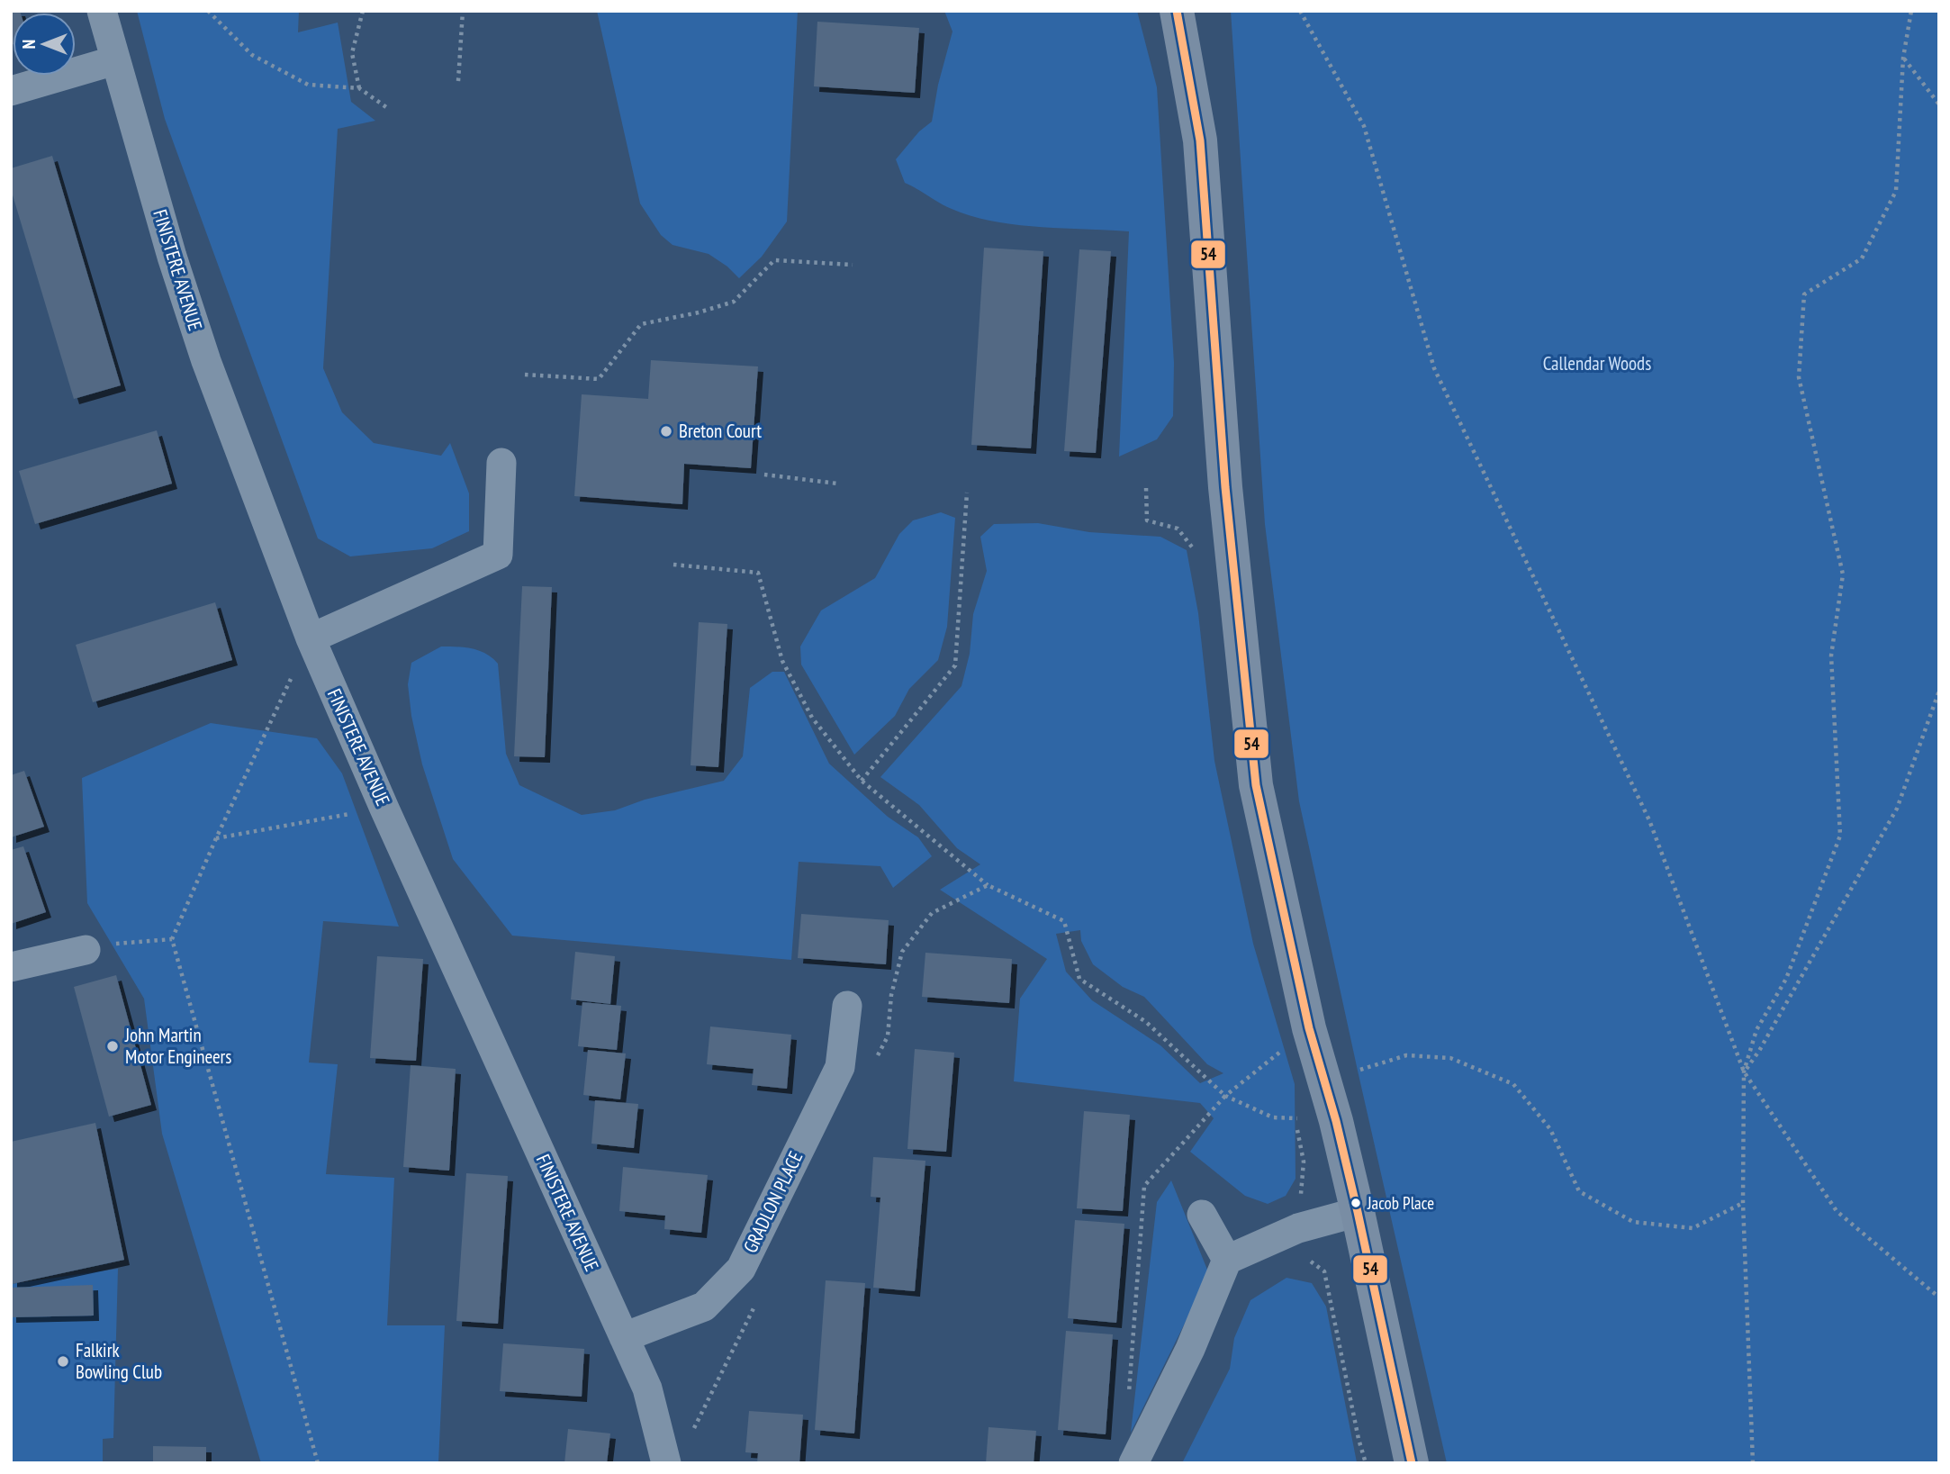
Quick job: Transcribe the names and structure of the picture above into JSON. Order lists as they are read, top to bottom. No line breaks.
{"streets":{"street":["FINISTERE AVENUE","GRADLON PLACE"]},"crossings":[["FINISTERE AVENUE","GRADLON PLACE"]],"parks":["Callendar Woods"],"places":["Breton Court","John Martin Motor Engineers","Jacob Place","Falkirk Bowling Club"],"lines":["transit line 54"],"north":"left"}
